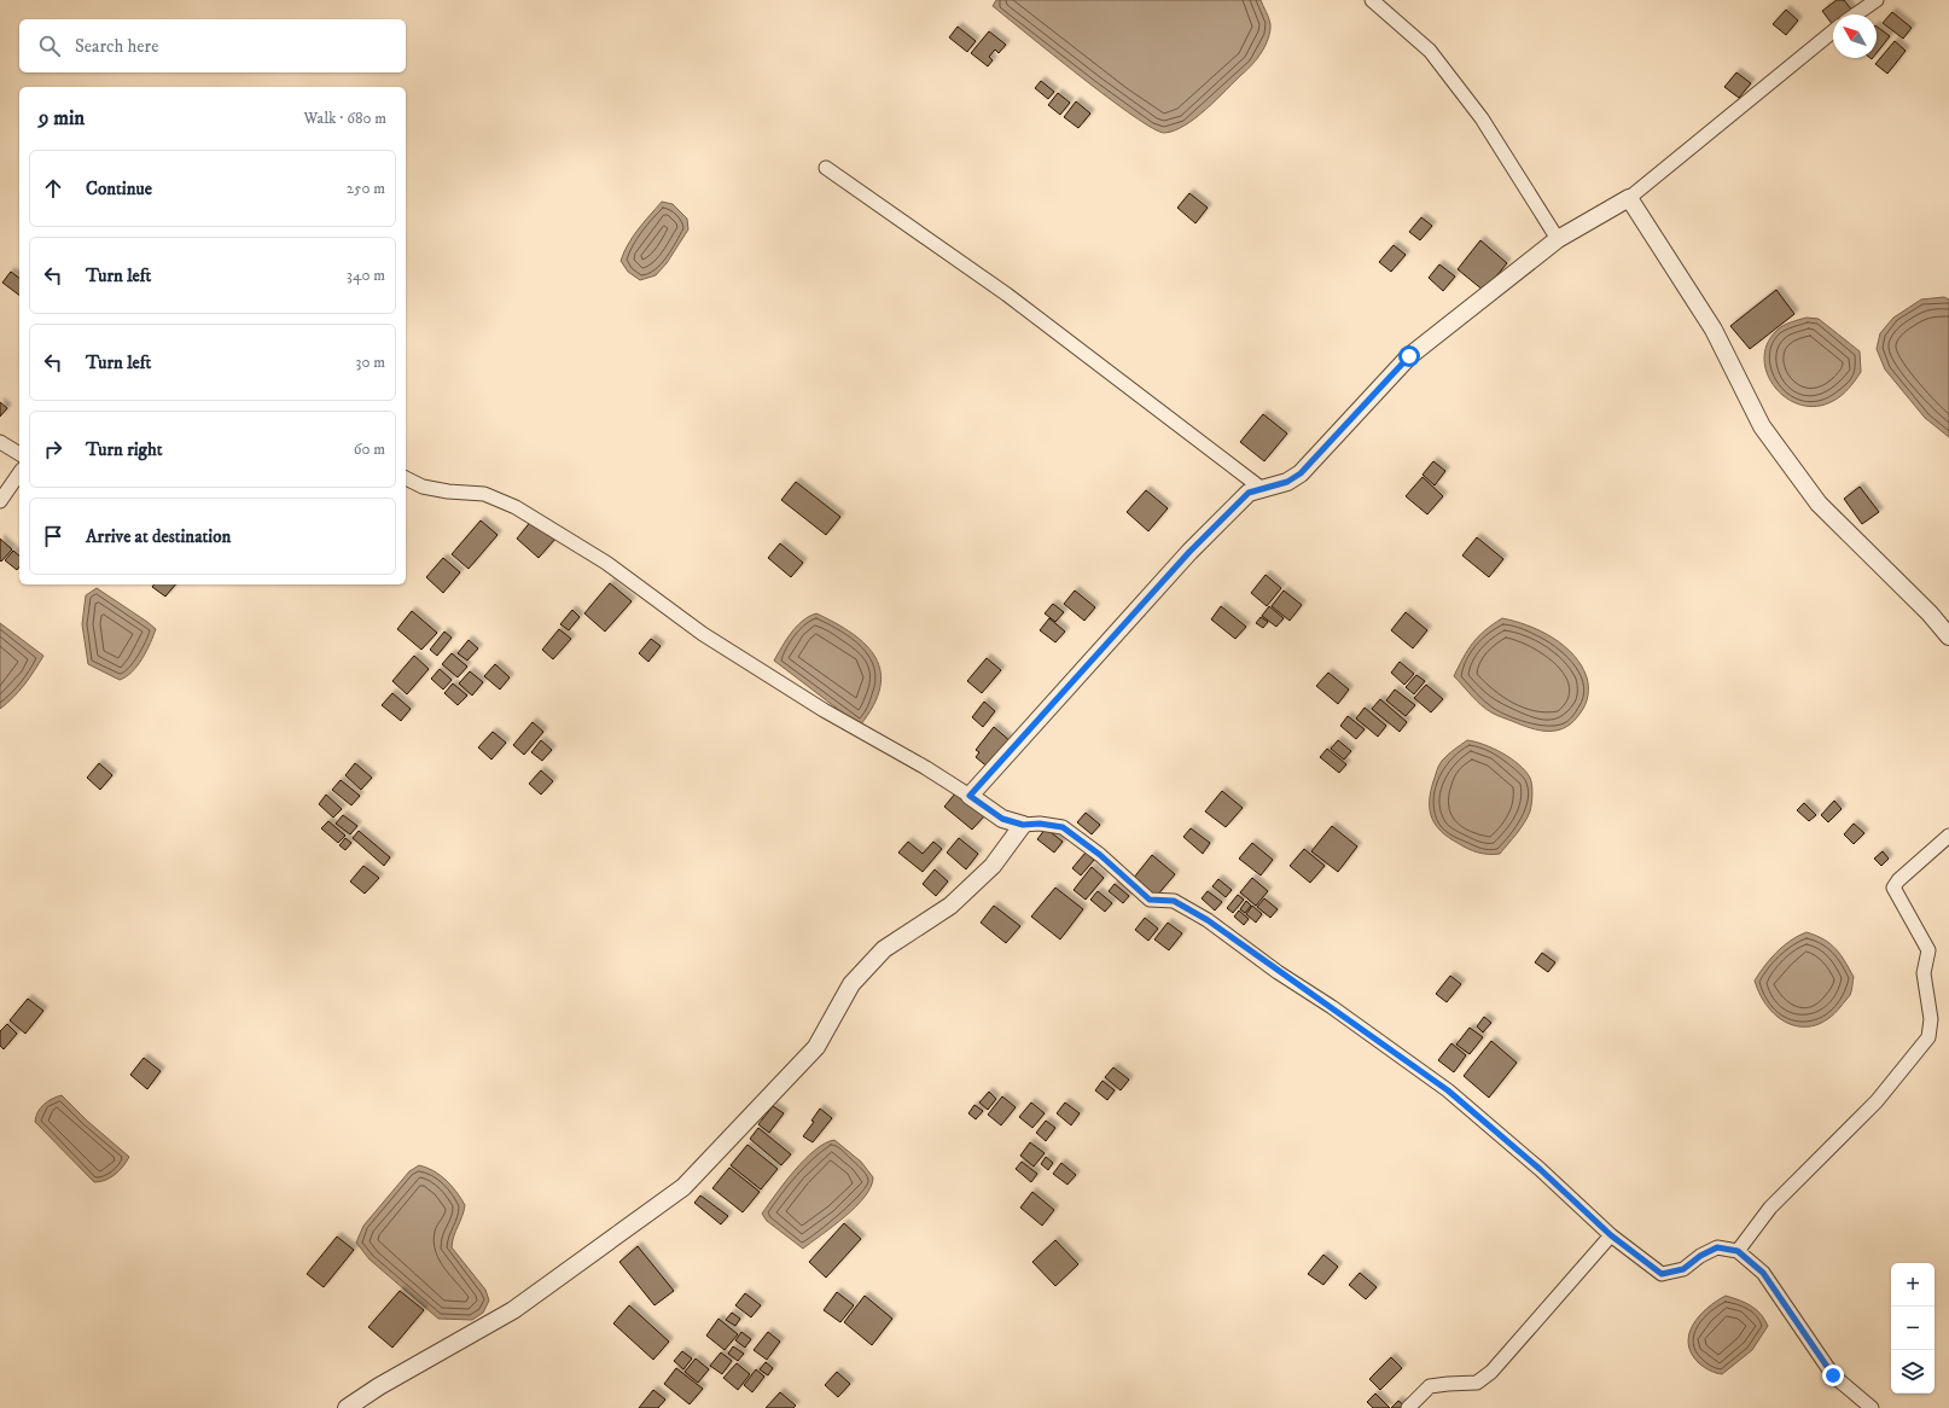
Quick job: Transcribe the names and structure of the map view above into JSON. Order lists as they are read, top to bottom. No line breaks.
{"north":"top left","page":{"search":"Search here","heading":["9 min","Walk · 680 m"],"list":[["Continue","250 m"],["Turn left","340 m"],["Turn left","30 m"],["Turn right","60 m"],"Arrive at destination"],"map_buttons":["+","−"]}}
